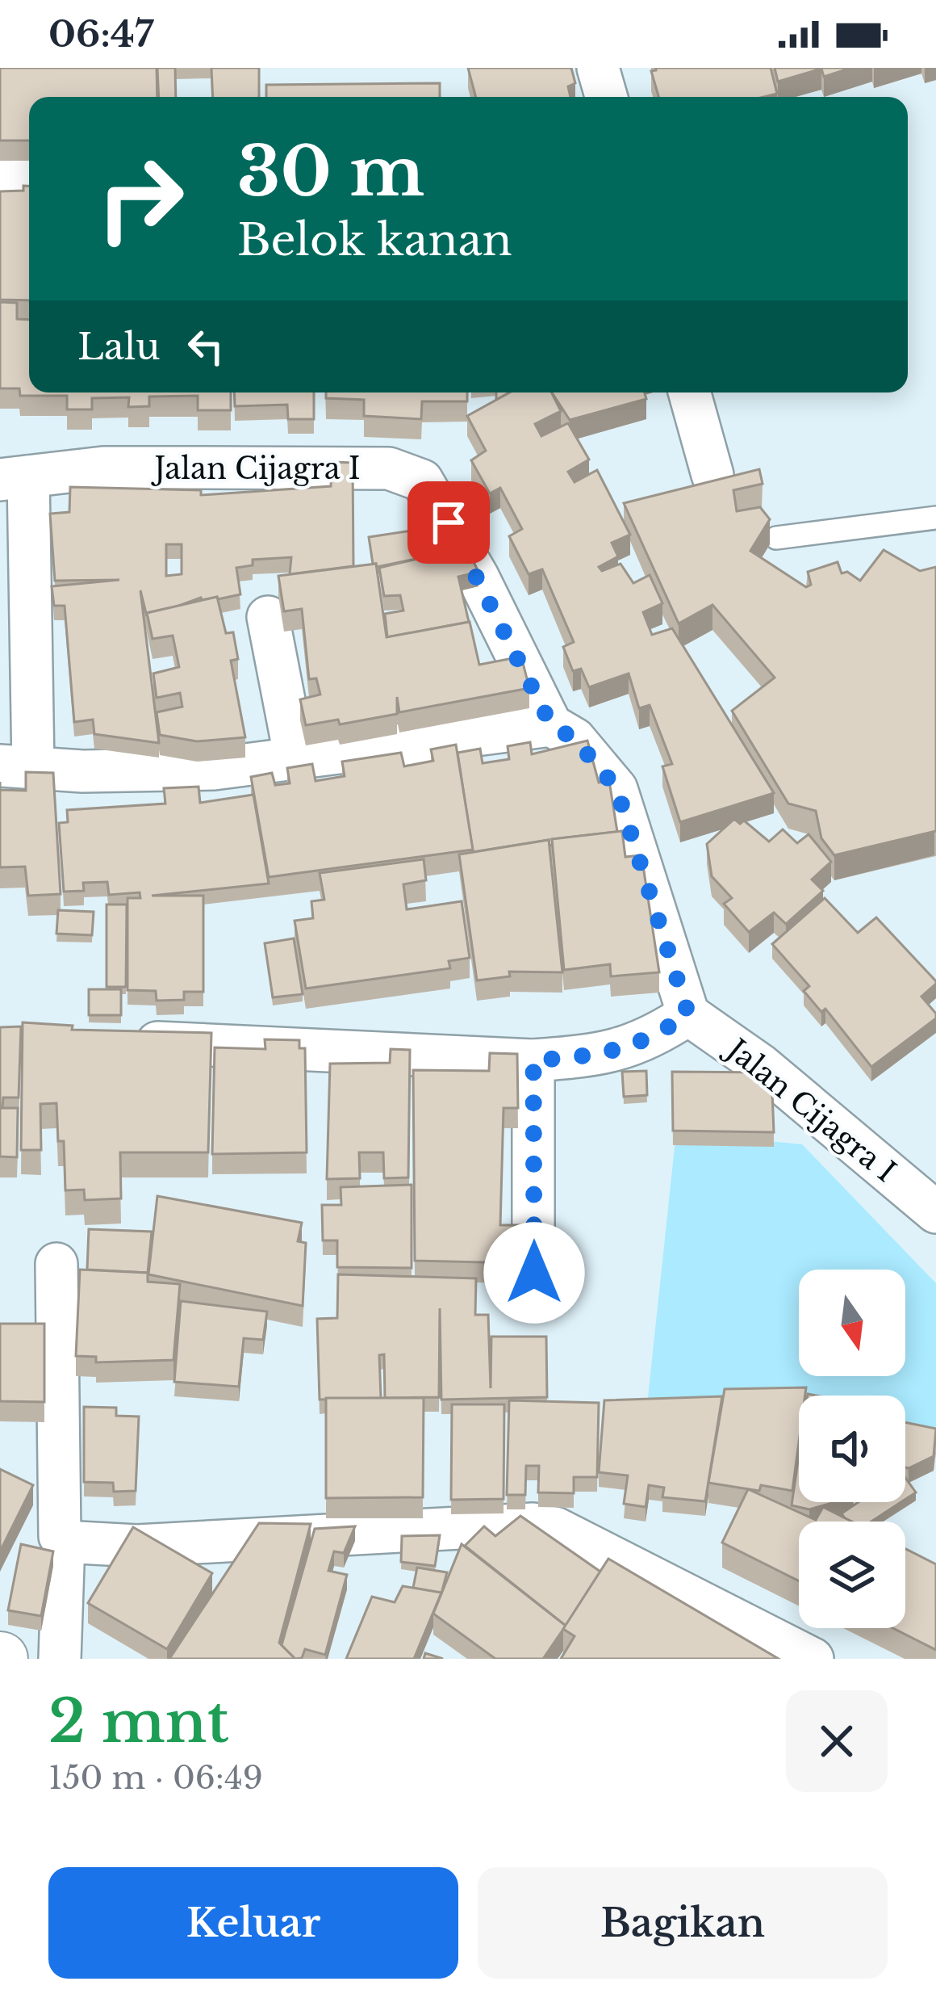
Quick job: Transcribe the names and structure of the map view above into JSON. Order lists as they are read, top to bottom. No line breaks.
{"streets":{"street":["Jalan Cijagra I"]},"north":"bottom","page":{"status":"06:47","turn":["30 m","Belok kanan"],"then":"Lalu","heading":["2 mnt","150 m · 06:49"],"buttons":["Keluar","Bagikan"]}}
